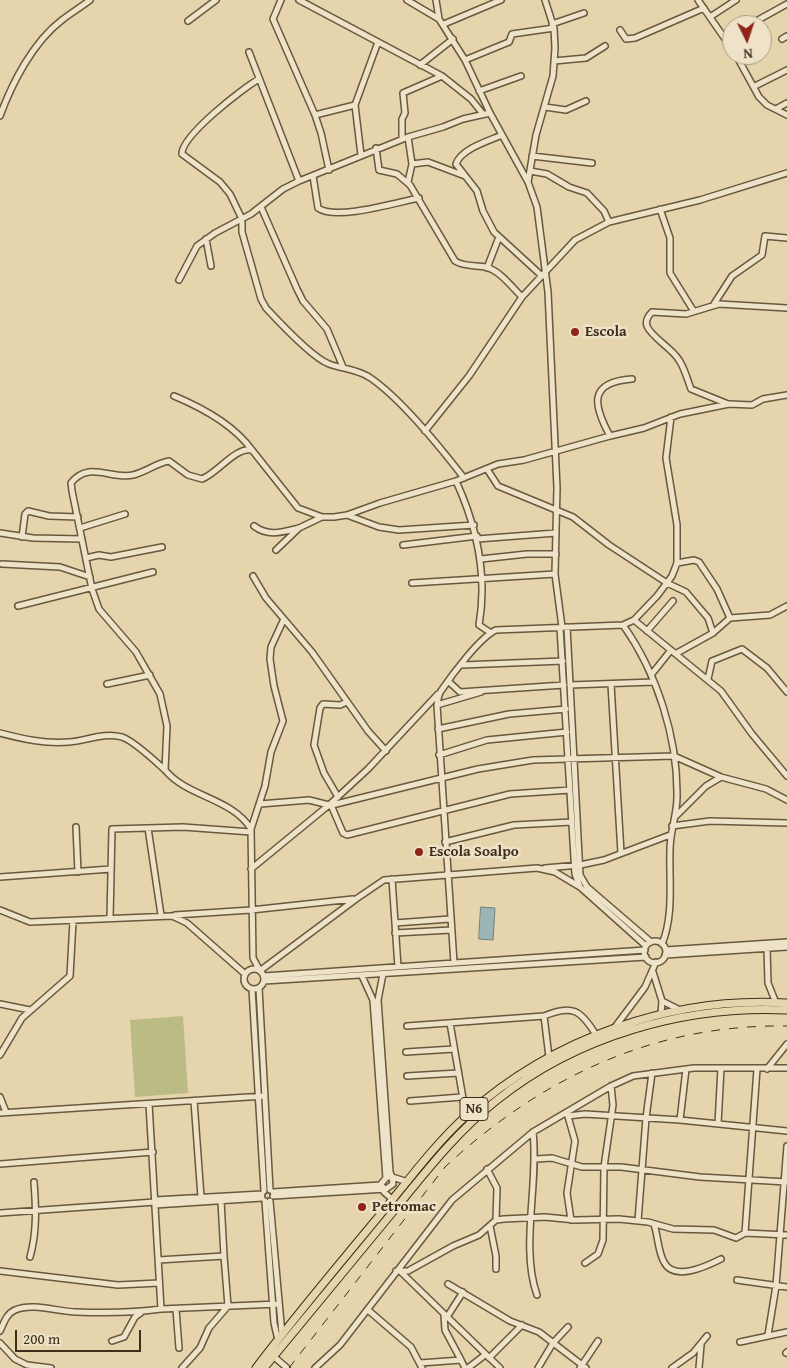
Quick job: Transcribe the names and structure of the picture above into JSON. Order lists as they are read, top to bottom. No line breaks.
{"streets":{"highway":["N6"]},"places":["Escola","Escola Soalpo","Petromac"],"scale_bar":"200 m","north":"bottom"}
